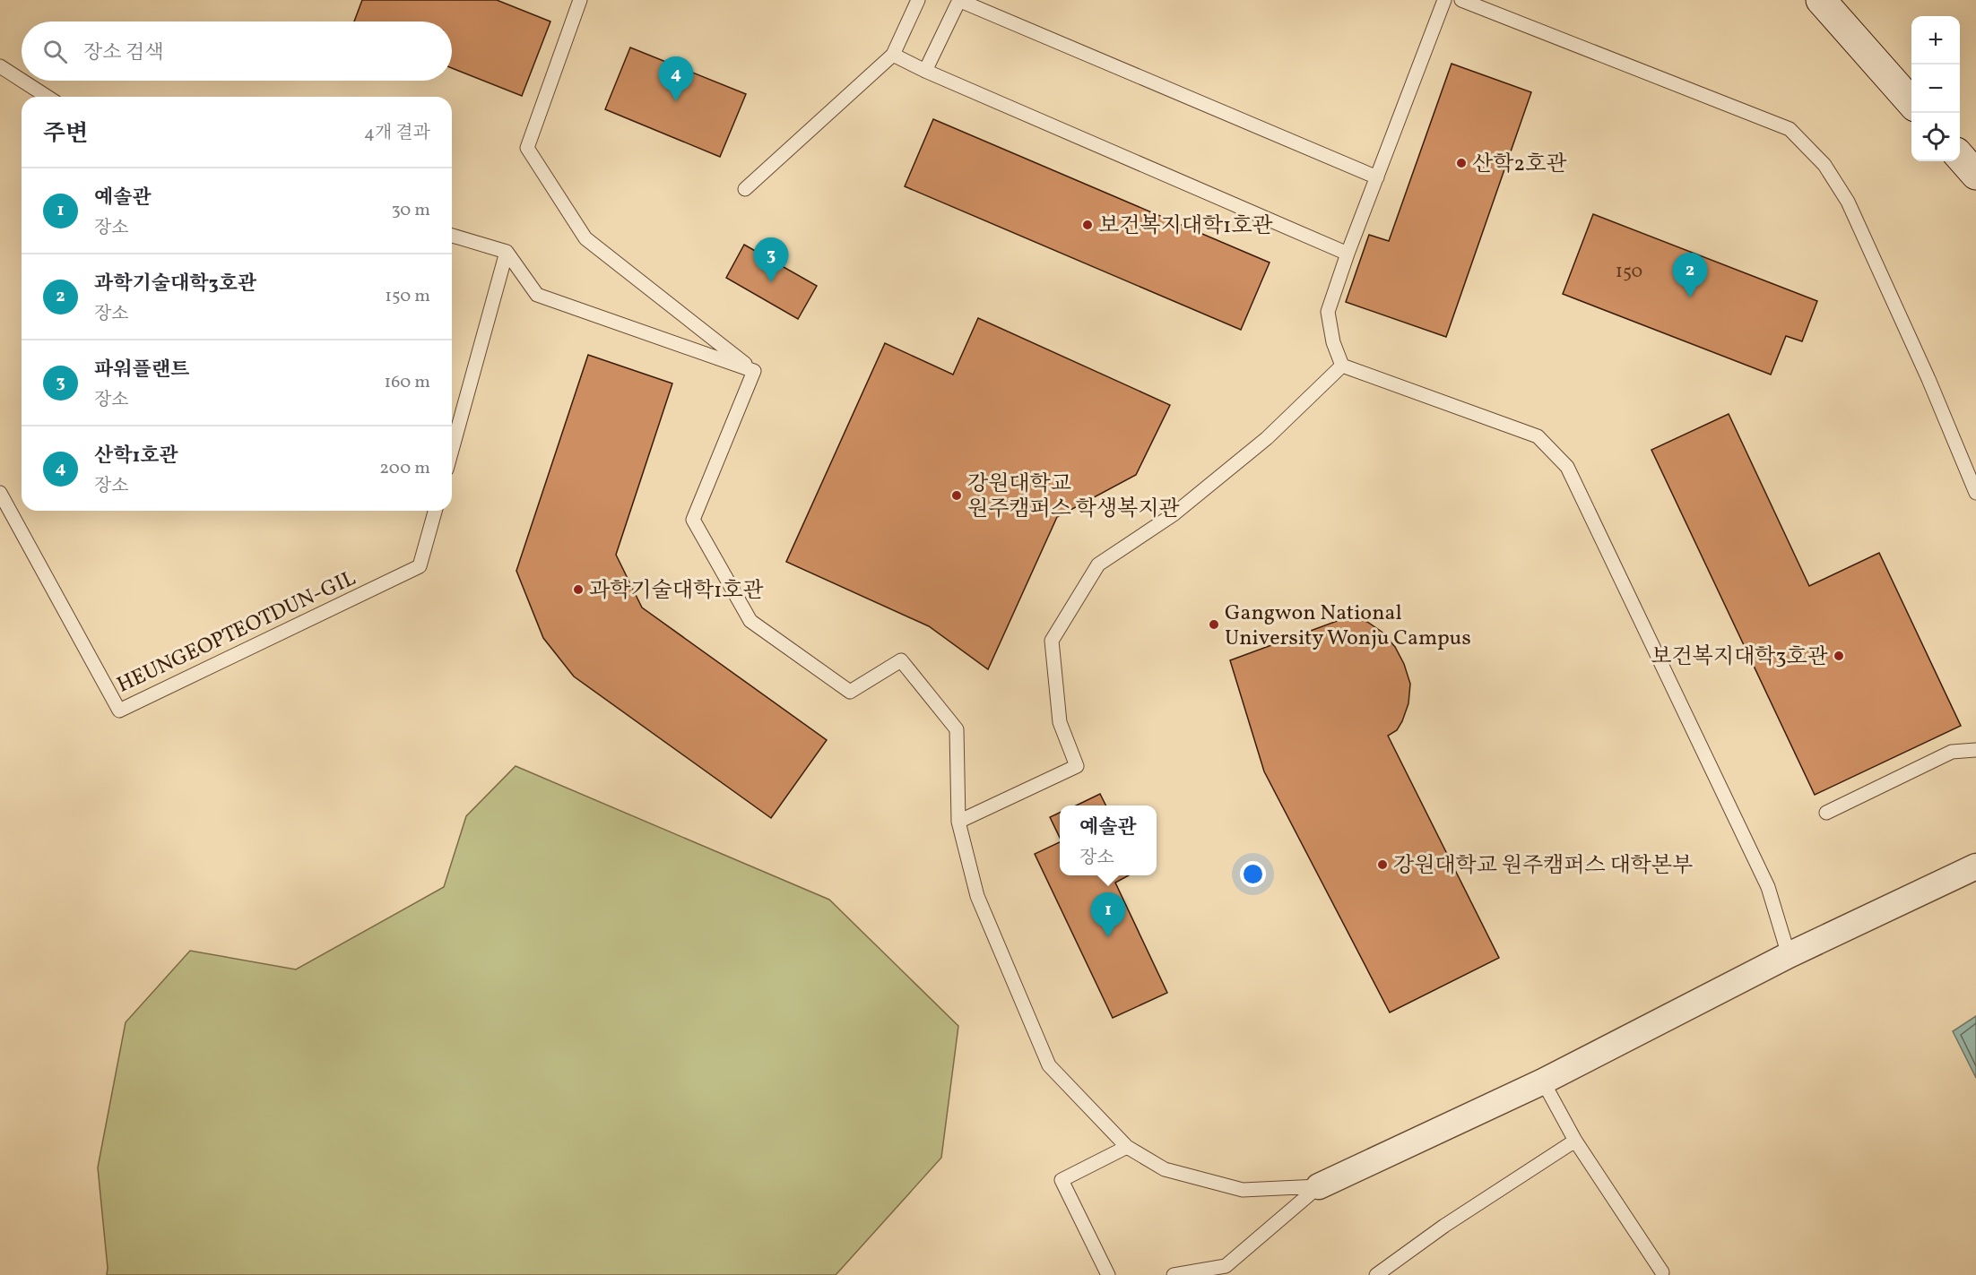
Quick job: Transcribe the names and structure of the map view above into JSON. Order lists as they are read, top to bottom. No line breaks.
{"streets":{"lane":["HEUNGEOPTEOTDUN-GIL"]},"places":["산학2호관","보건복지대학1호관","강원대학교 원주캠퍼스 학생복지관","과학기술대학1호관","Gangwon National University Wonju Campus","보건복지대학3호관","강원대학교 원주캠퍼스 대학본부"],"house_numbers":["150"],"page":{"map_buttons":["+","−"],"search":"장소 검색","pins":["4","3","2","1"],"heading":["주변","4개 결과"],"list":[{"mark":"1","name":"예솔관","note":"장소","value":"30 m"},{"mark":"2","name":"과학기술대학3호관","note":"장소","value":"150 m"},{"mark":"3","name":"파워플랜트","note":"장소","value":"160 m"},{"mark":"4","name":"산학1호관","note":"장소","value":"200 m"}],"popup":["예솔관","장소"]}}
